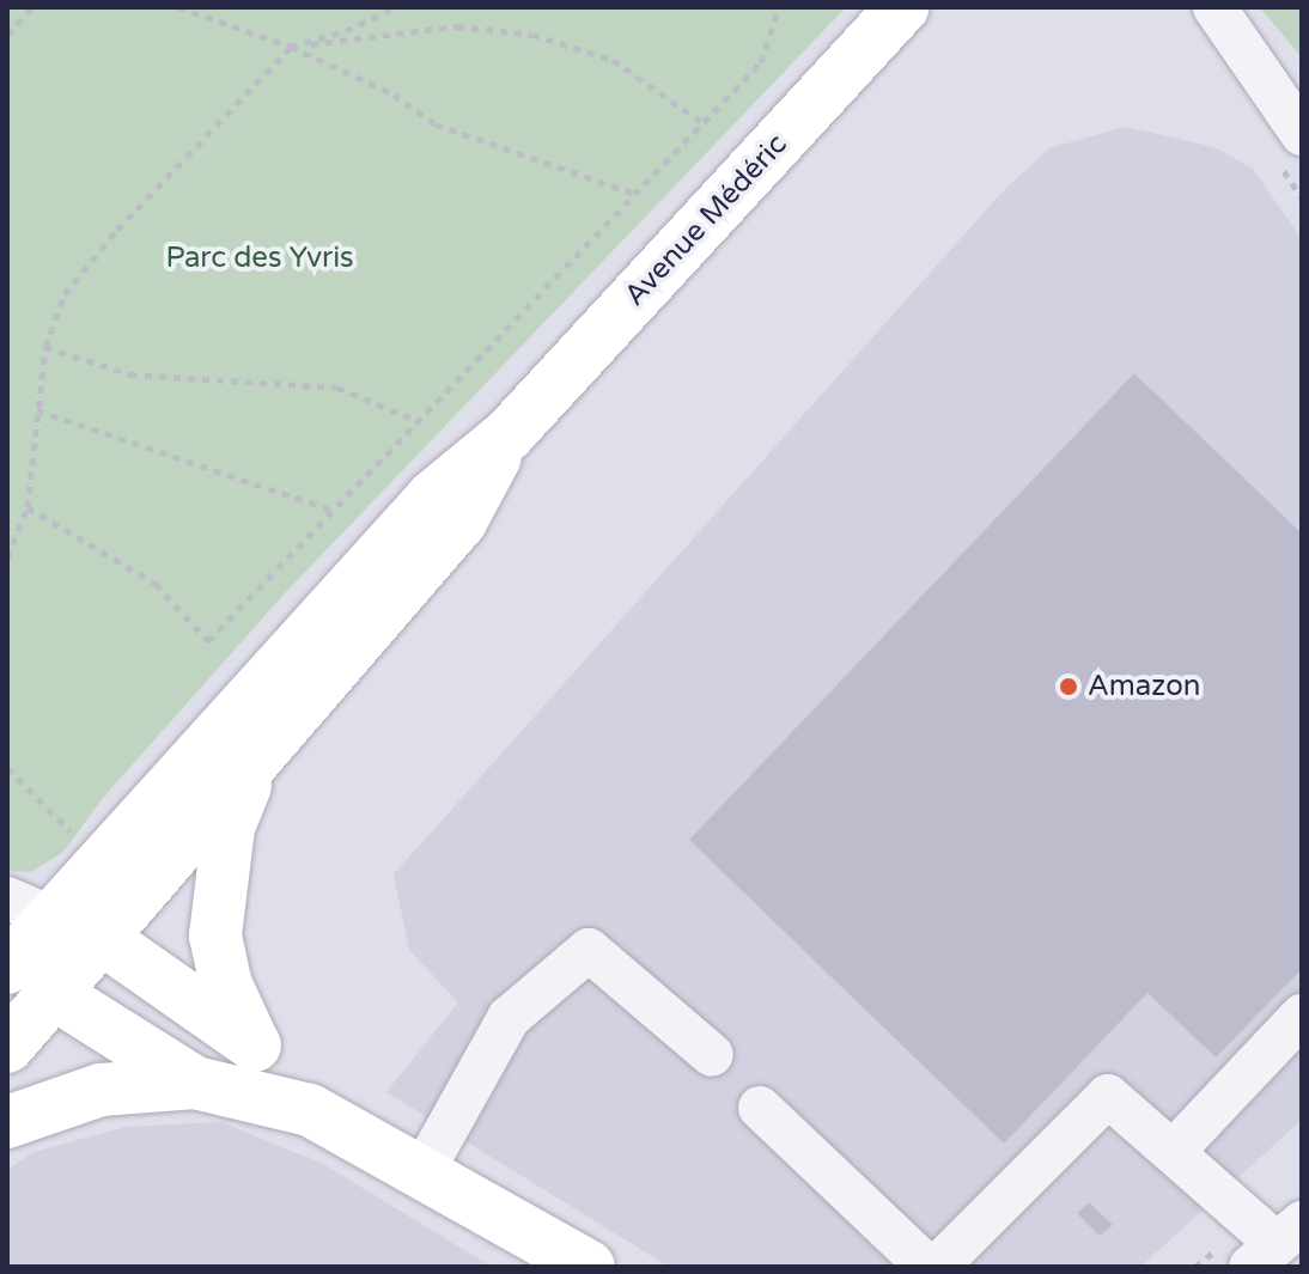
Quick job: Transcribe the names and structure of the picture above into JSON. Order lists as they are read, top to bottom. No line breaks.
{"streets":{"main road":["Avenue Médéric"]},"parks":["Parc des Yvris"],"places":["Amazon"]}
